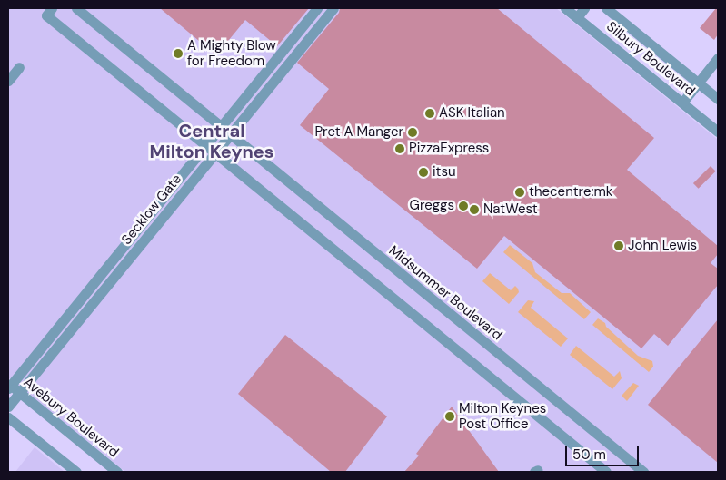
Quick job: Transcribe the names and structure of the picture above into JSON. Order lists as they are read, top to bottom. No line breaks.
{"streets":{"street":["Silbury Boulevard","Secklow Gate","Midsummer Boulevard","Avebury Boulevard"]},"crossings":[["Secklow Gate","Midsummer Boulevard"],["Secklow Gate","Avebury Boulevard"]],"districts":["Central Milton Keynes"],"places":["A Mighty Blow for Freedom","ASK Italian","Pret A Manger","PizzaExpress","itsu","thecentre:mk","Greggs","NatWest","John Lewis","Milton Keynes Post Office"],"scale_bar":"50 m"}
